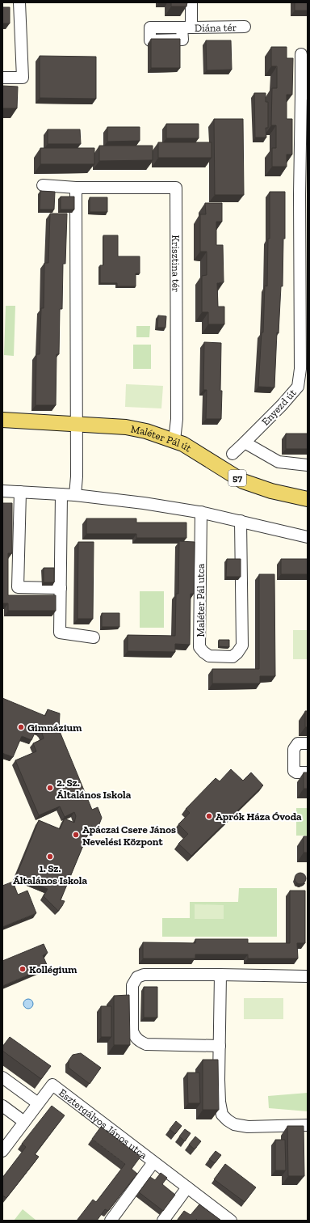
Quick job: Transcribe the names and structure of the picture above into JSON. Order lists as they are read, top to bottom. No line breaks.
{"streets":{"main road":["Maléter Pál út","57"],"street":["Diána tér","Krisztina tér","Enyezd út","Maléter Pál utca","Esztergályos János utca"]},"crossings":[["Krisztina tér","Maléter Pál út"]],"places":["Gimnázium","2. Sz. Általános Iskola","Aprók Háza Óvoda","Apáczai Csere János Nevelési Központ","1. Sz. Általános Iskola","Kollégium"]}
